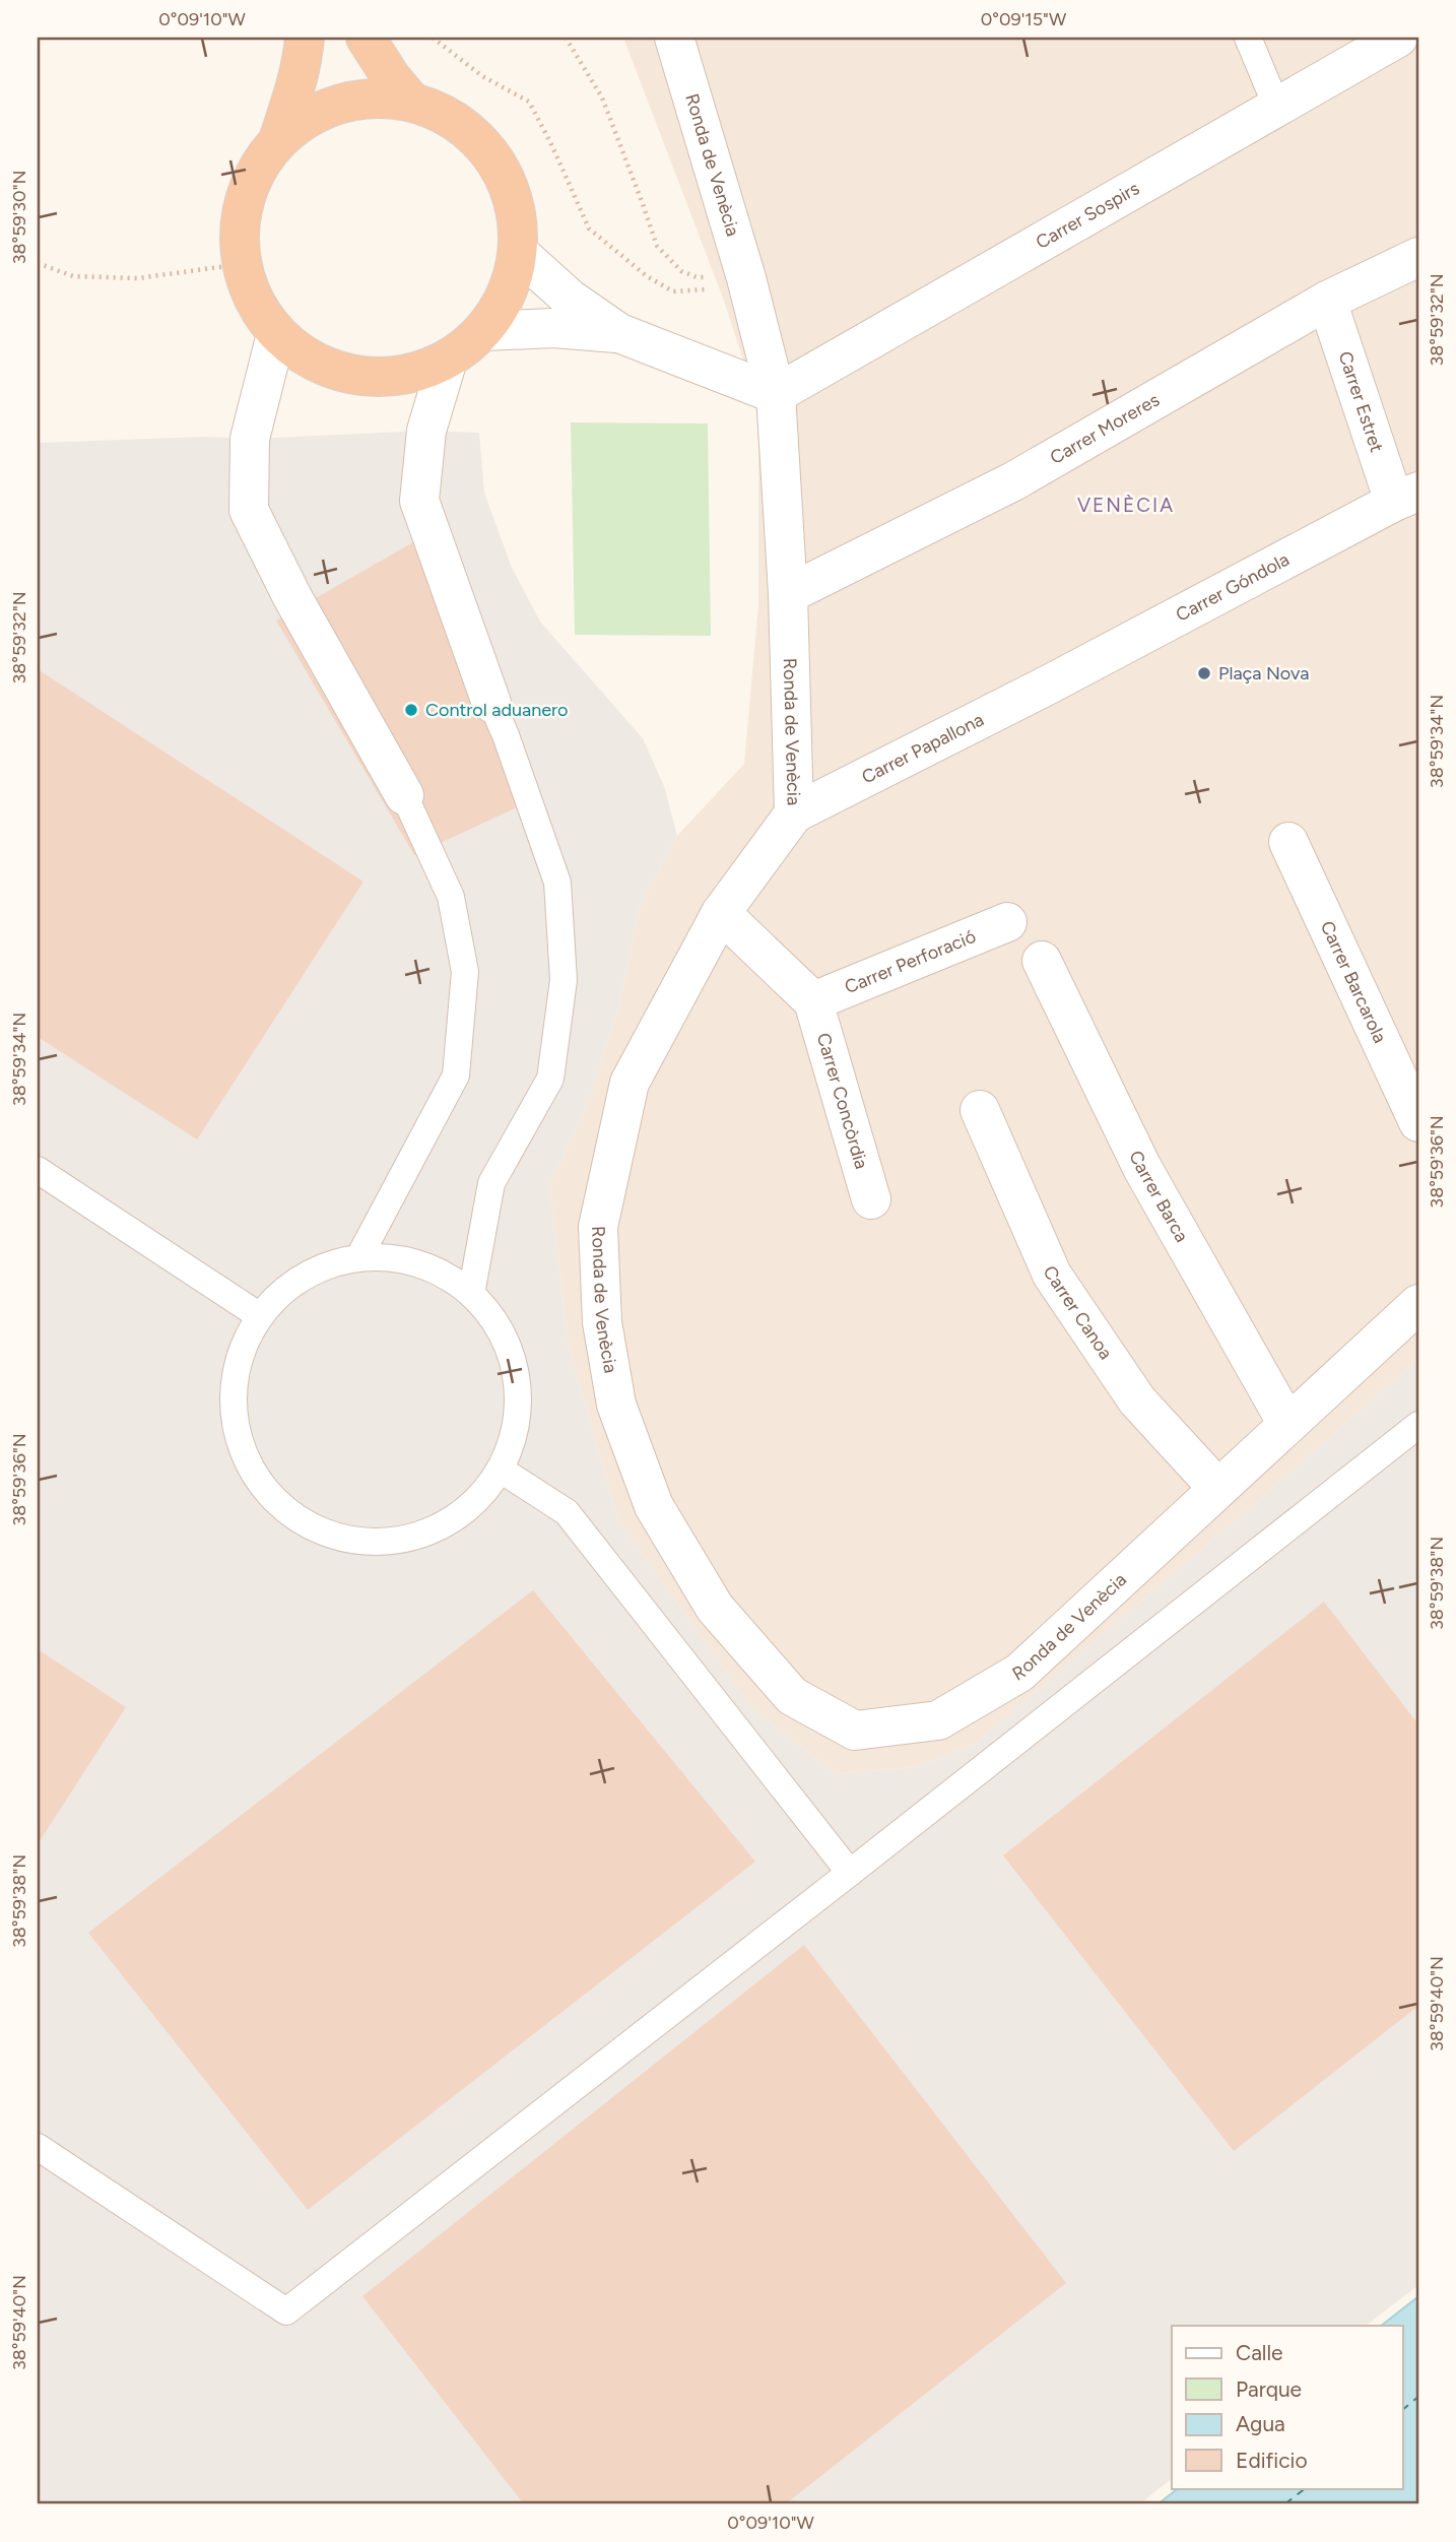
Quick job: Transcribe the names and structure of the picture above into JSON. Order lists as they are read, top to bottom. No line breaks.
{"streets":{"street":["Ronda de Venècia","Carrer Sospirs","Carrer Estret","Carrer Moreres","Carrer Góndola","Carrer Papallona","Carrer Perforació","Carrer Barcarola","Carrer Concòrdia","Carrer Barca","Carrer Canoa"]},"crossings":[["Ronda de Venècia","Carrer Sospirs"],["Ronda de Venècia","Carrer Moreres"],["Ronda de Venècia","Carrer Papallona"],["Ronda de Venècia","Carrer Barca"],["Ronda de Venècia","Carrer Canoa"],["Carrer Estret","Carrer Moreres"],["Carrer Estret","Carrer Góndola"],["Carrer Góndola","Carrer Papallona"],["Carrer Perforació","Carrer Concòrdia"]],"districts":["VENÈCIA"],"places":["Plaça Nova","Control aduanero"],"legend":["Calle","Parque","Agua","Edificio"],"coordinates":["0°09'10\"W","0°09'15\"W","38°59'30\"N","38°59'32\"N","38°59'34\"N","38°59'36\"N","38°59'38\"N","38°59'40\"N"]}
